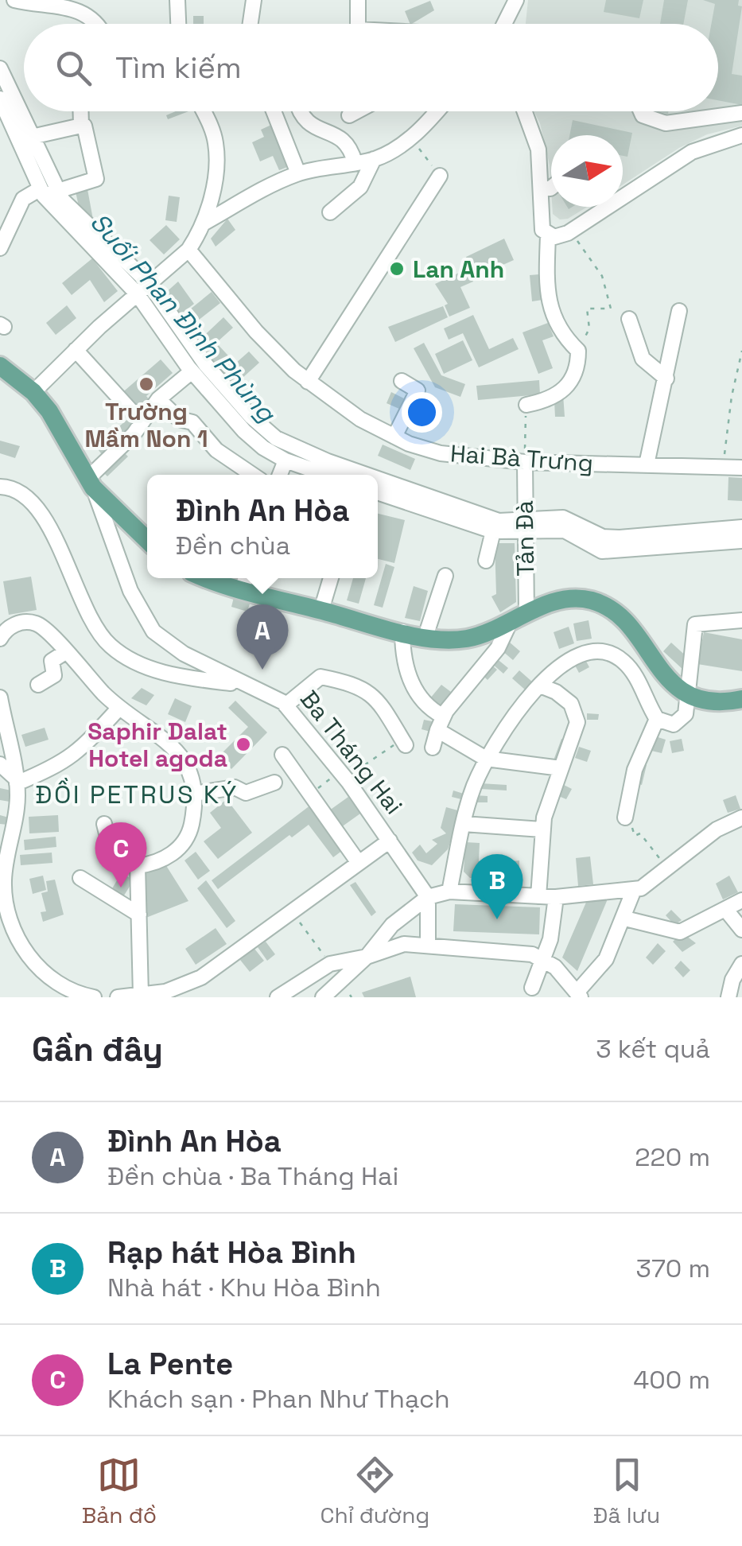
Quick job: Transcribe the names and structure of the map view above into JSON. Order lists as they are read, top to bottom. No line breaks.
{"streets":{"main road":["Ba Tháng Hai"],"street":["Hai Bà Trưng","Tản Đà"]},"crossings":[["Hai Bà Trưng","Tản Đà"]],"districts":["ĐỒI PETRUS KÝ"],"water":["Suối Phan Đình Phùng"],"places":["Lan Anh","Trường Mầm Non 1","Saphir Dalat Hotel agoda"],"north":"right","page":{"search":"Tìm kiếm","popup":["Đình An Hòa","Đền chùa"],"pins":["A","C","B"],"heading":["Gần đây","3 kết quả"],"list":[{"mark":"A","name":"Đình An Hòa","note":"Đền chùa · Ba Tháng Hai","value":"220 m"},{"mark":"B","name":"Rạp hát Hòa Bình","note":"Nhà hát · Khu Hòa Bình","value":"370 m"},{"mark":"C","name":"La Pente","note":"Khách sạn · Phan Như Thạch","value":"400 m"}],"nav":["Bản đồ","Chỉ đường","Đã lưu"]}}
